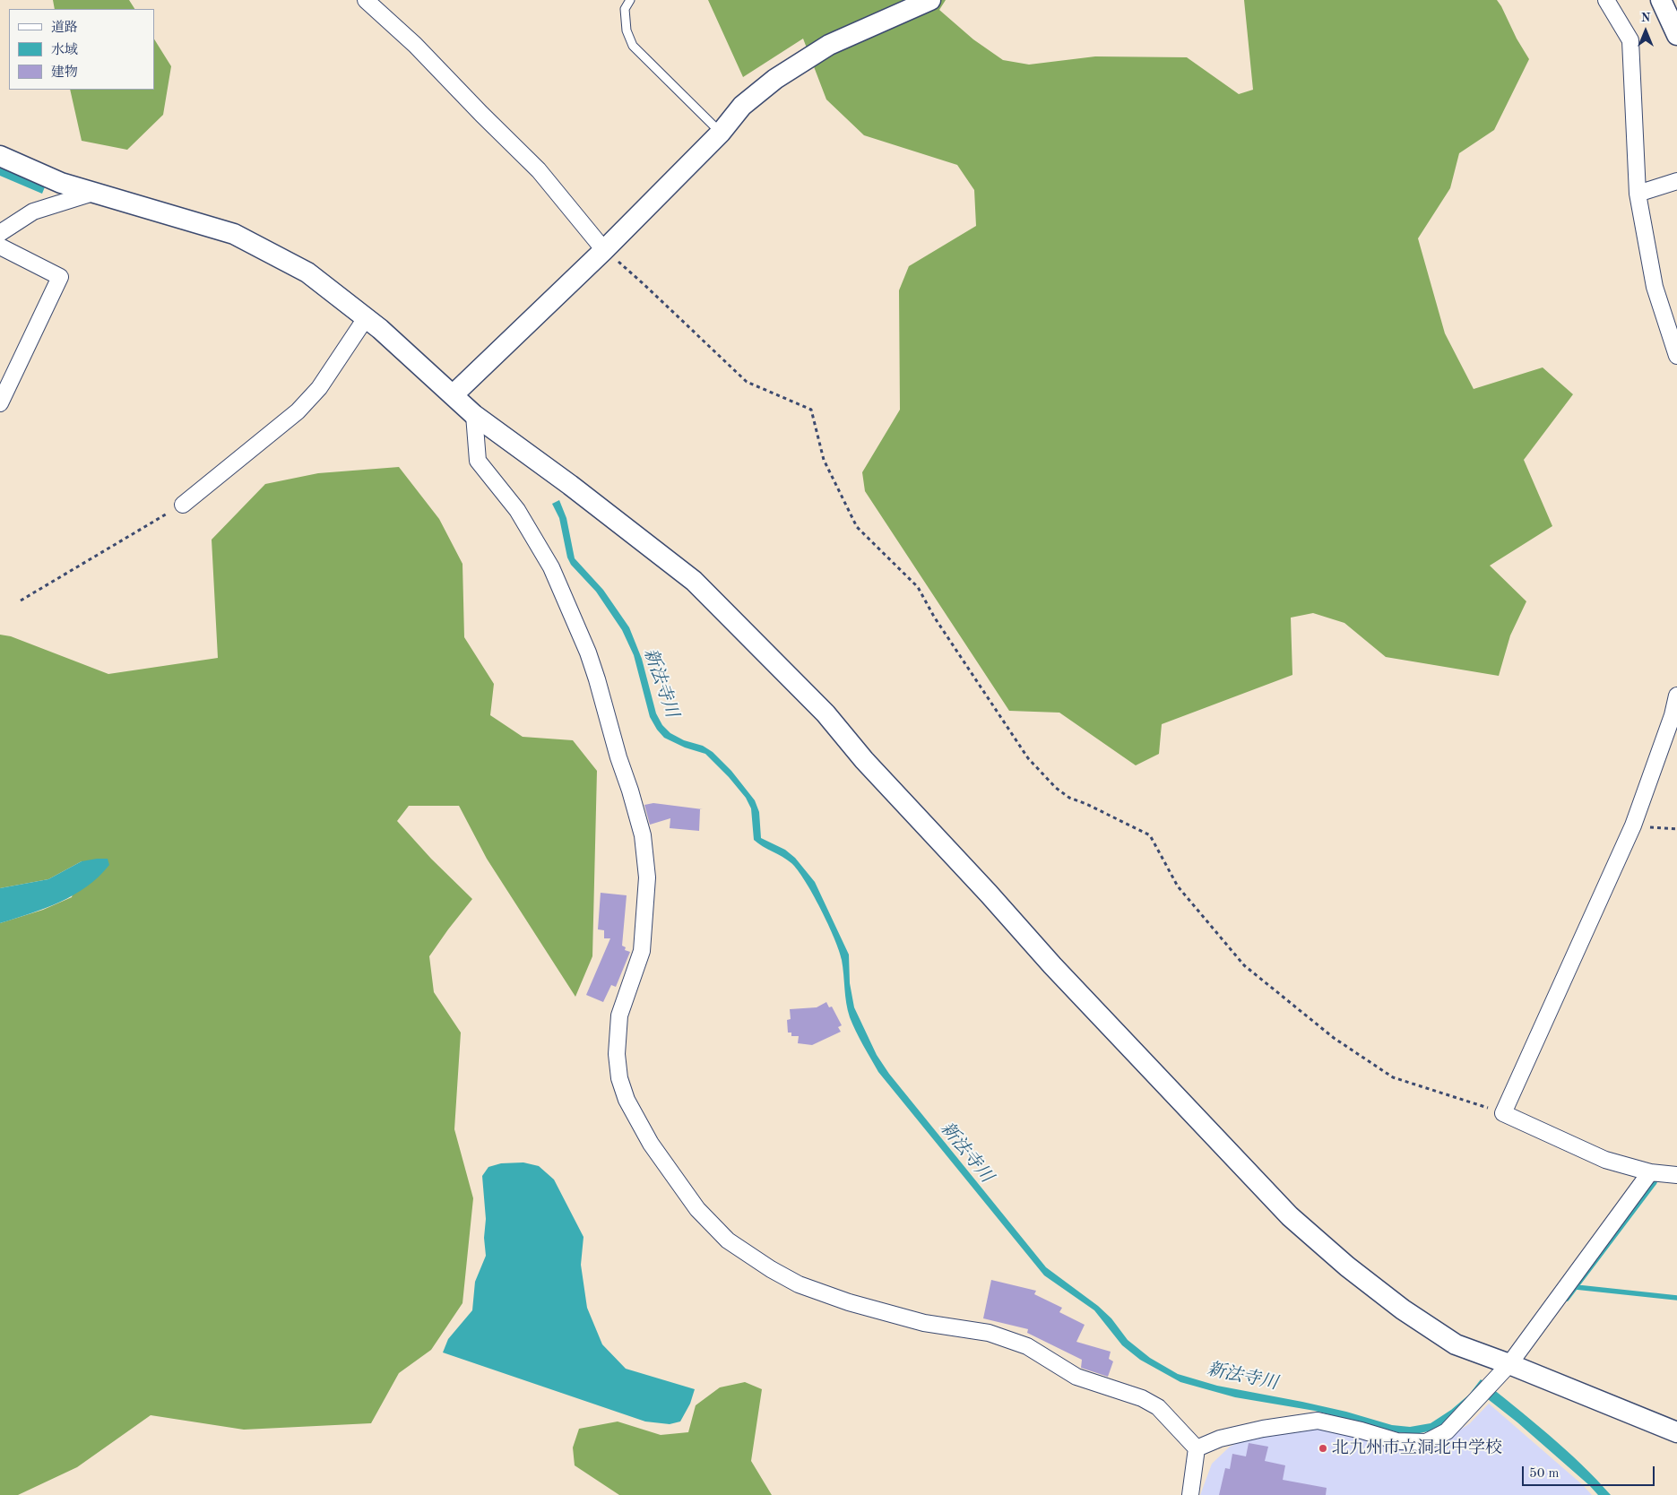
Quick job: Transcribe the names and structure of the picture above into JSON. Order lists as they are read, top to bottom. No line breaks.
{"water":["新法寺川"],"places":["北九州市立洞北中学校"],"legend":["道路","水域","建物"],"scale_bar":"50 m","north":"top"}
